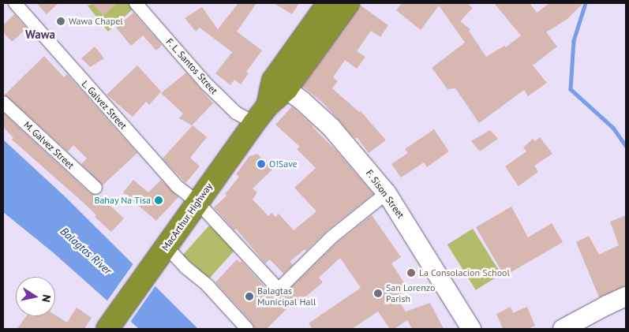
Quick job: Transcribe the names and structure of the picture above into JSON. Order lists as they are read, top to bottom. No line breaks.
{"streets":{"highway":["MacArthur Highway"],"street":["F. L. Santos Street","L. Galvez Street","M. Galvez Street","F. Sison Street"]},"crossings":[["F. L. Santos Street","MacArthur Highway"],["L. Galvez Street","F. Sison Street"],["L. Galvez Street","MacArthur Highway"],["F. Sison Street","MacArthur Highway"]],"districts":["Wawa"],"water":["Balagtas River"],"places":["Wawa Chapel","O!Save","Bahay Na Tisa","La Consolacion School","San Lorenzo Parish","Balagtas Municipal Hall"],"north":"right"}
